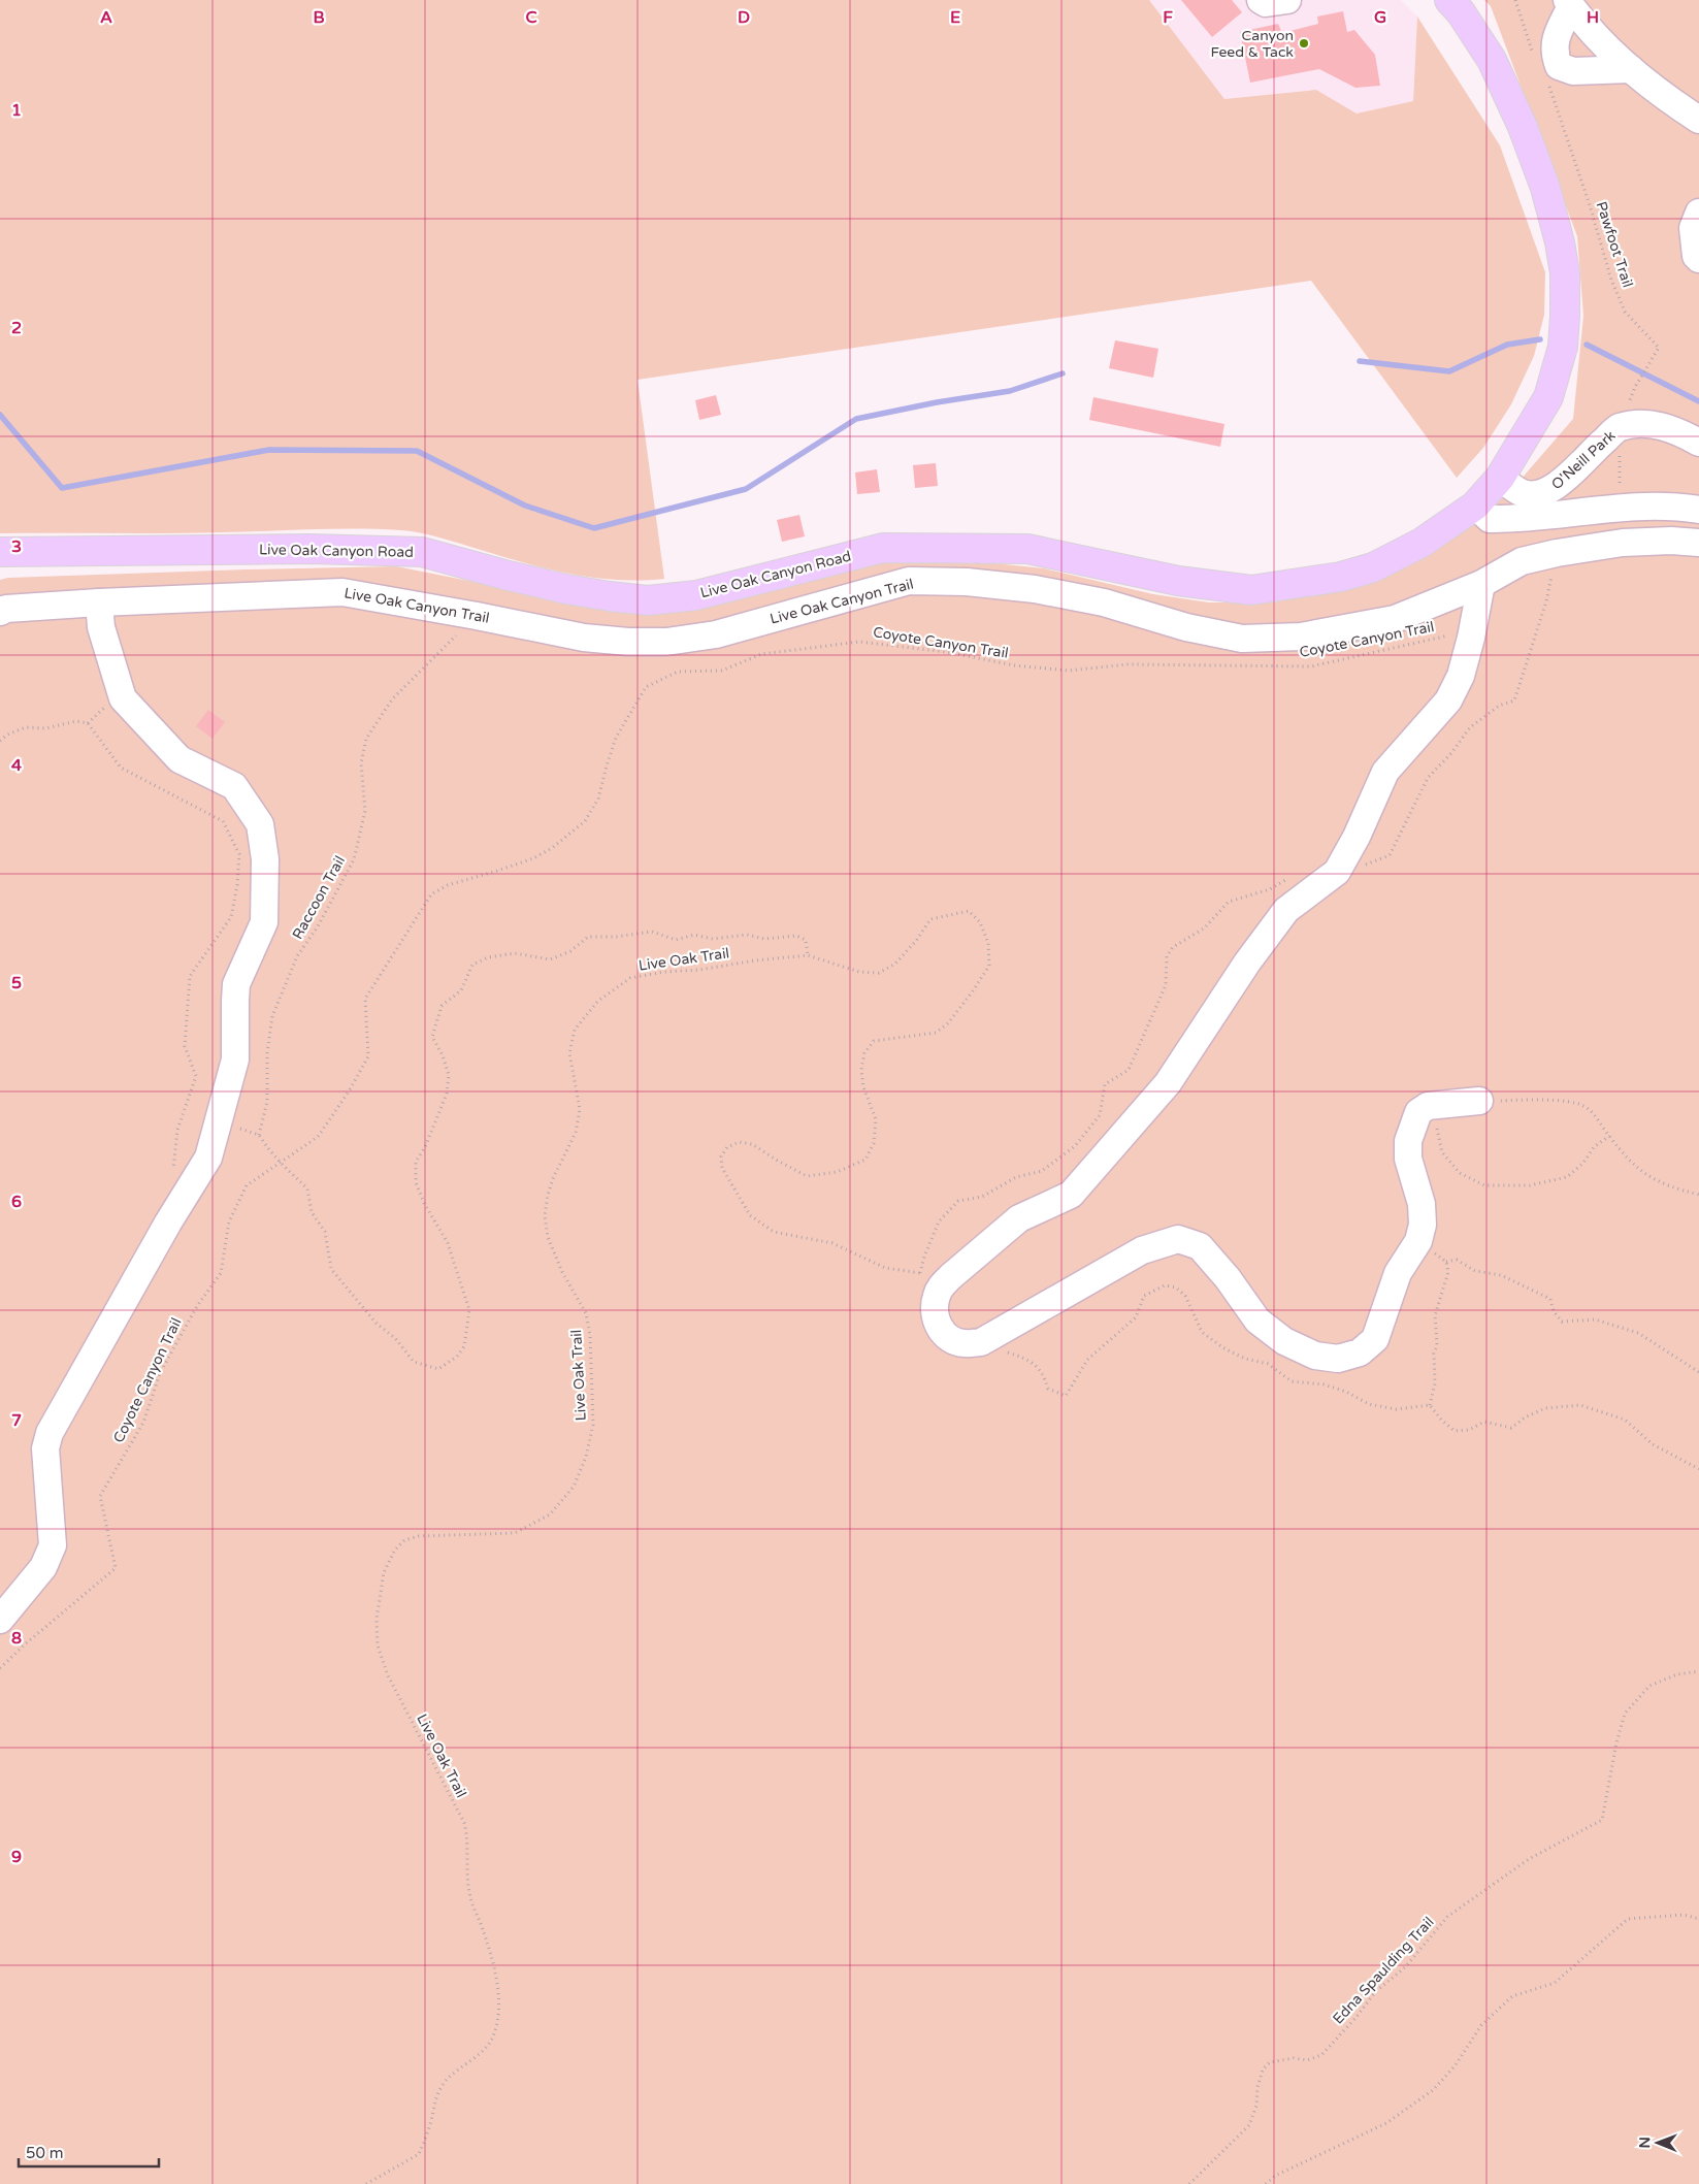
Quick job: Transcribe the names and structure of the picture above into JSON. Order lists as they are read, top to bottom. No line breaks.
{"streets":{"main road":["Live Oak Canyon Road"],"street":["O'Neill Park","Live Oak Canyon Trail"],"path":["Pawfoot Trail","Coyote Canyon Trail","Raccoon Trail","Live Oak Trail","Edna Spaulding Trail"]},"crossings":[["Pawfoot Trail","O'Neill Park"],["O'Neill Park","Live Oak Canyon Road"],["Live Oak Canyon Trail","Raccoon Trail"]],"places":["Canyon Feed & Tack"],"scale_bar":"50 m","north":"left","grid":{"columns":["A","B","C","D","E","F","G","H"],"rows":["1","2","3","4","5","6","7","8","9"]}}
